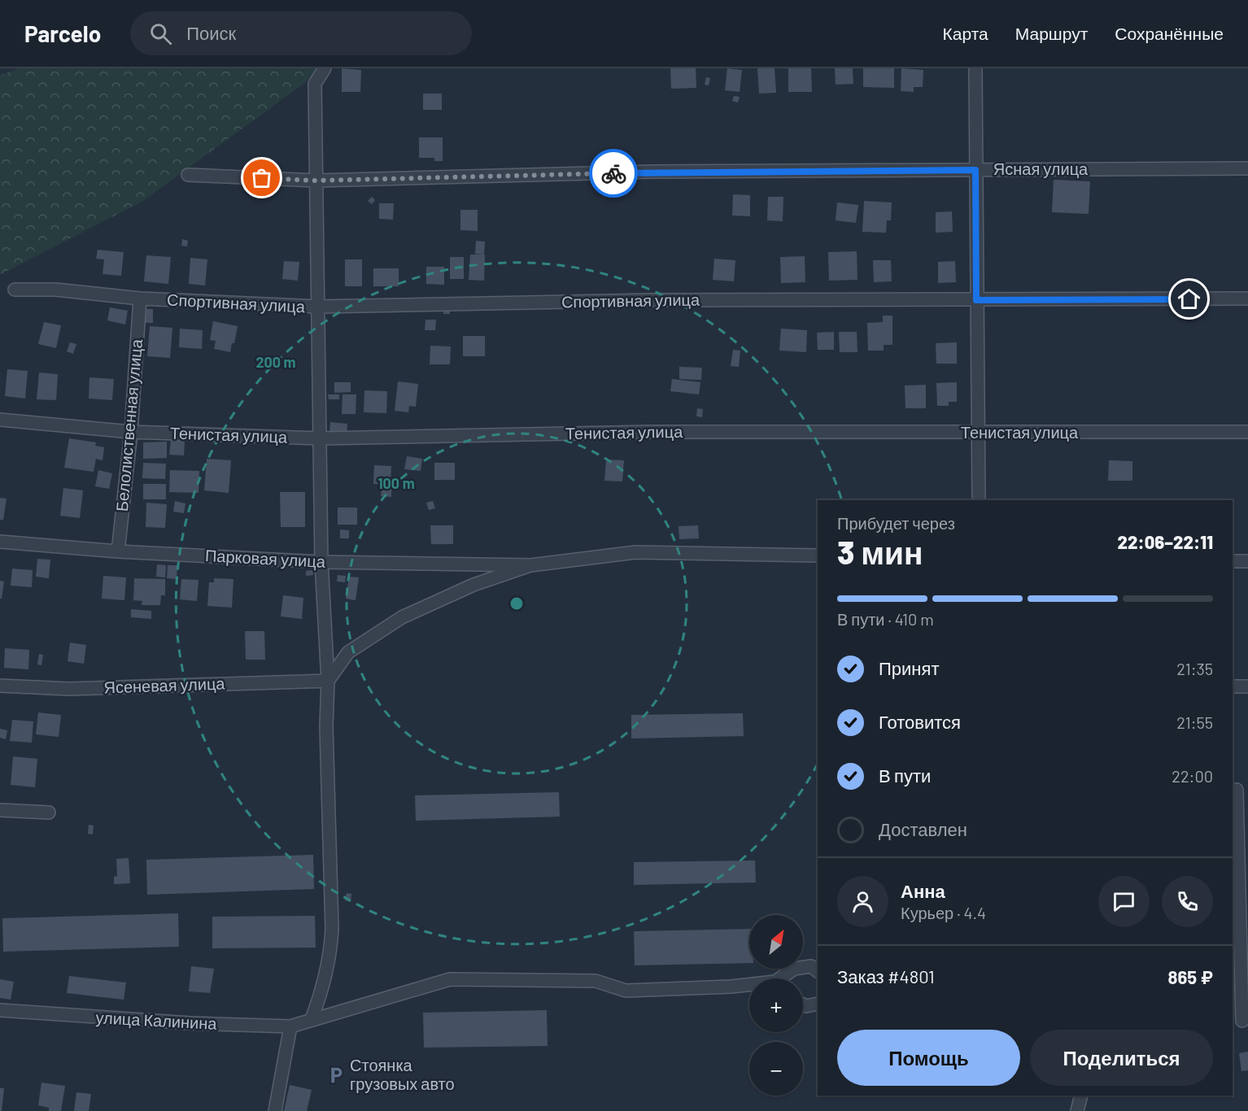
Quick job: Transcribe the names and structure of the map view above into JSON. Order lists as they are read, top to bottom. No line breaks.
{"streets":{"street":["Ясная улица","Спортивная улица","Белолиственная улица","Тенистая улица","Парковая улица","Ясеневая улица","улица Калинина"]},"crossings":[["Спортивная улица","Белолиственная улица"],["Белолиственная улица","Тенистая улица"],["Белолиственная улица","Парковая улица"]],"places":{"parking":["Стоянка грузовых авто"]},"north":"top right","page":{"header":"Parcelo","search":"Поиск","nav":["Карта","Маршрут","Сохранённые"],"heading":["3 мин","Прибудет через","22:06–22:11"],"panel":["Анна","Курьер · 4.4","Заказ #4801","865 ₽"],"bar":"В пути · 410 m","list":[["Принят","21:35"],["Готовится","21:55"],["В пути","22:00"],"Доставлен"],"map_buttons":["+","−"],"buttons":["Помощь","Поделиться"]},"rings":["200 m","100 m"]}
